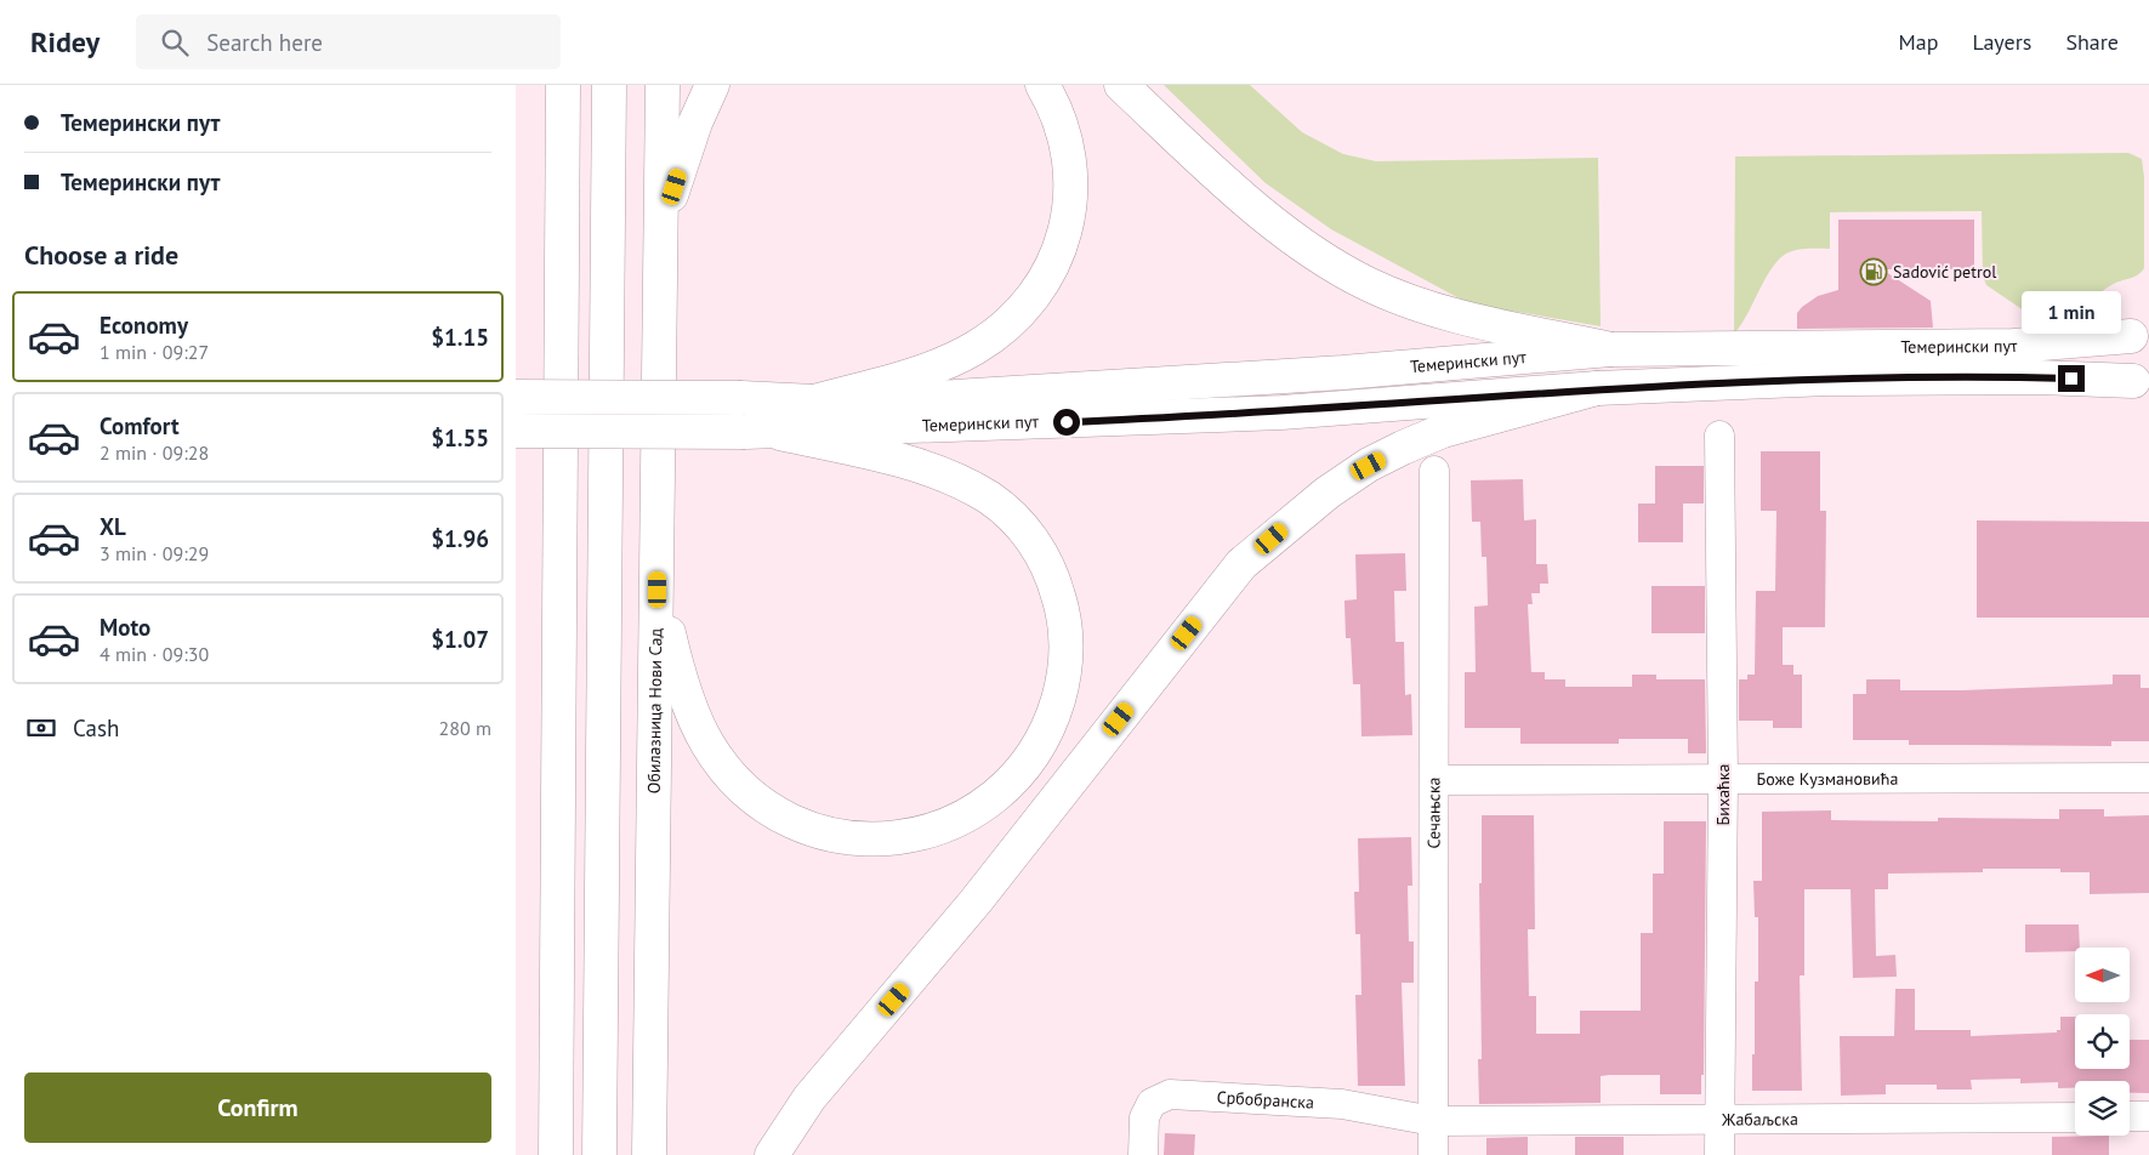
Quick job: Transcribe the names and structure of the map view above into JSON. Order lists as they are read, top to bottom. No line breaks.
{"streets":{"main road":["Темерински пут","Обилазница Нови Сад"],"street":["Боже Кузмановића","Бихаћка","Сечањска","Србобранска","Жабаљска"]},"crossings":[["Боже Кузмановића","Бихаћка"],["Боже Кузмановића","Сечањска"],["Бихаћка","Жабаљска"],["Сечањска","Србобранска"],["Сечањска","Жабаљска"],["Србобранска","Жабаљска"]],"places":{"fuel station":["Sadović petrol"]},"north":"left","page":{"header":"Ridey","search":"Search here","nav":["Map","Layers","Share"],"banner":["Темерински пут","Темерински пут"],"heading":"Choose a ride","list":[{"name":"Economy","note":"1 min · 09:27","value":"$1.15"},{"name":"Comfort","note":"2 min · 09:28","value":"$1.55"},{"name":"XL","note":"3 min · 09:29","value":"$1.96"},{"name":"Moto","note":"4 min · 09:30","value":"$1.07"}],"bubble":"1 min","pay":["Cash","280 m"],"buttons":"Confirm"}}
